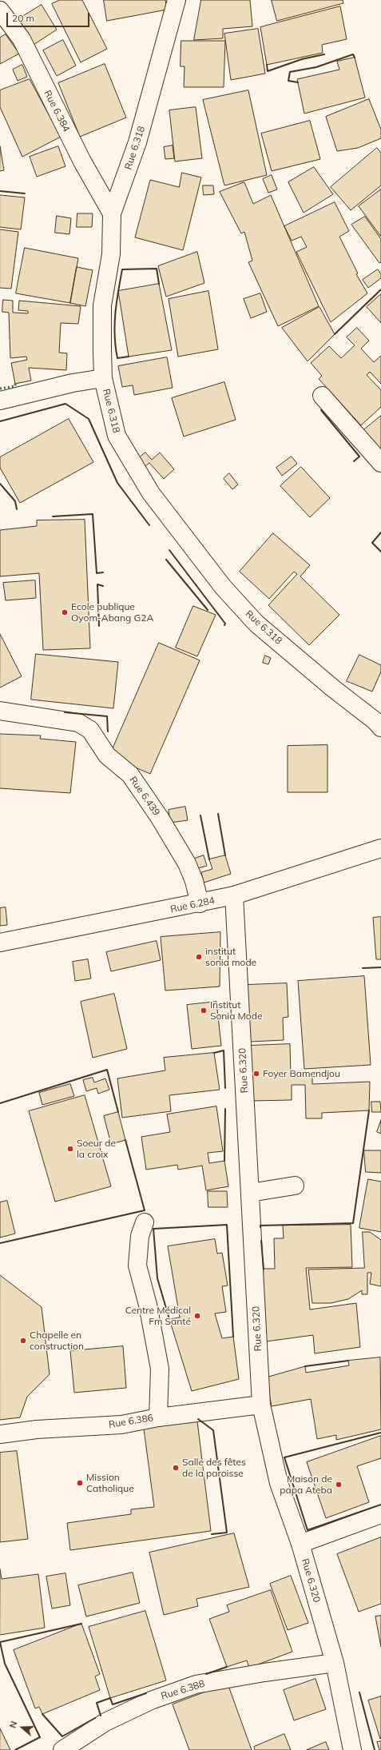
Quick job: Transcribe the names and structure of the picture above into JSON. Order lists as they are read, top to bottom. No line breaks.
{"streets":{"street":["Rue 6.384","Rue 6.318","Rue 6.439","Rue 6.284","Rue 6.320","Rue 6.386","Rue 6.388"]},"crossings":[["Rue 6.384","Rue 6.318"],["Rue 6.439","Rue 6.284"],["Rue 6.284","Rue 6.320"],["Rue 6.320","Rue 6.386"],["Rue 6.320","Rue 6.388"]],"places":["Ecole publique Oyom-Abang G2A","institut sonia mode","Institut Sonia Mode","Foyer Bamendjou","Soeur de la croix","Centre Médical Fm Santé","Chapelle en construction","Salle des fêtes de la paroisse","Mission Catholique","Maison de papa Ateba"],"scale_bar":"20 m","north":"left"}
